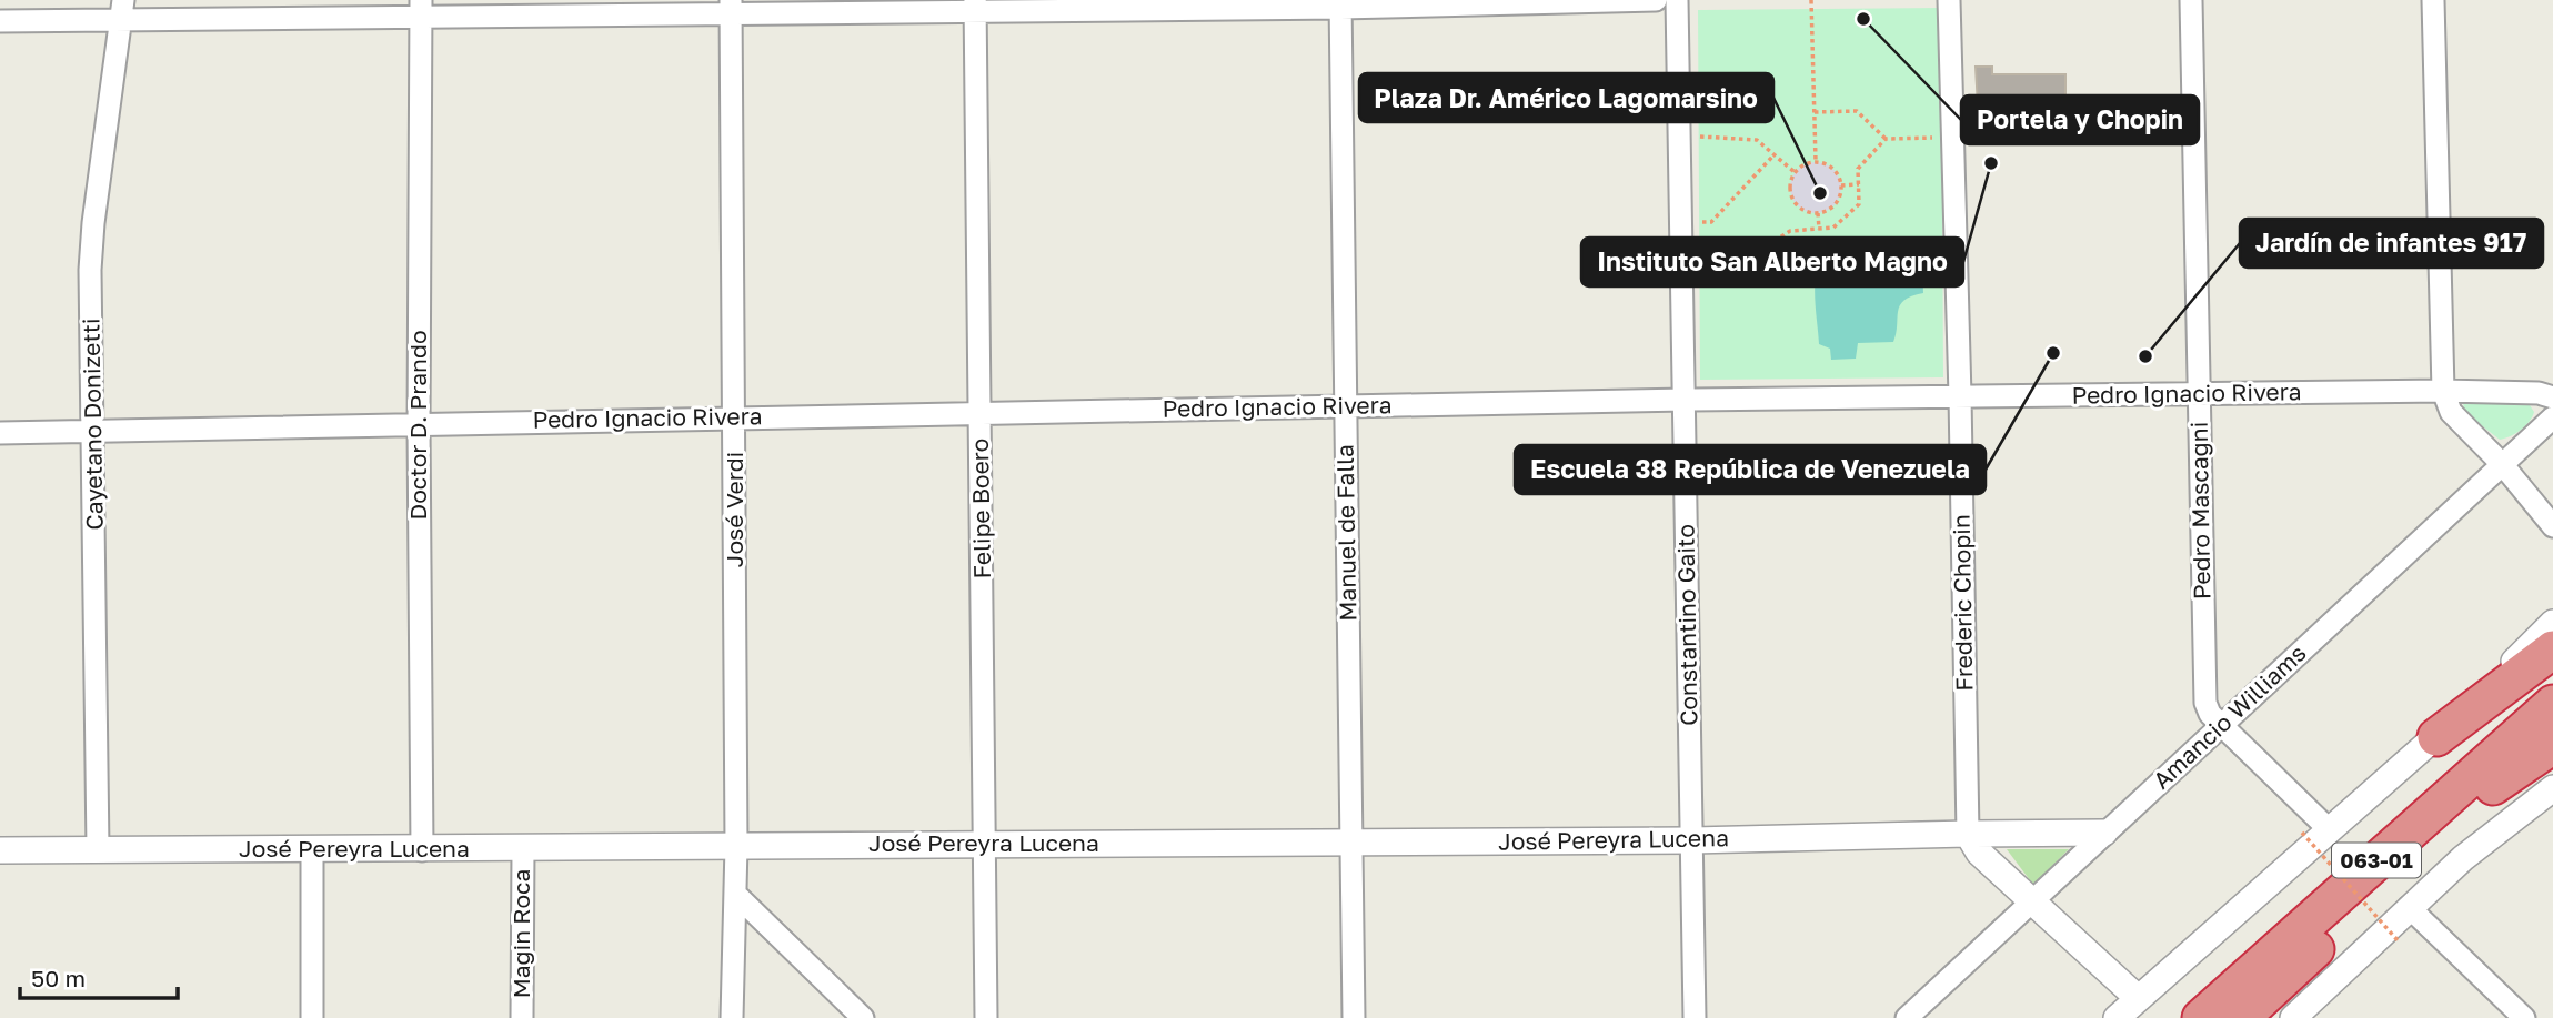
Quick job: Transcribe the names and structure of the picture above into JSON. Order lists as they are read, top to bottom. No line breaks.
{"streets":{"highway":["063-01"],"street":["Pedro Ignacio Rivera","Cayetano Donizetti","Doctor D. Prando","Felipe Boero","José Verdi","Pedro Mascagni","Manuel de Falla","Frederic Chopin","Constantino Gaito","Amancio Williams","José Pereyra Lucena","Magin Roca"]},"crossings":[["Pedro Ignacio Rivera","Cayetano Donizetti"],["Pedro Ignacio Rivera","Doctor D. Prando"],["Pedro Ignacio Rivera","Felipe Boero"],["Pedro Ignacio Rivera","José Verdi"],["Pedro Ignacio Rivera","Pedro Mascagni"],["Pedro Ignacio Rivera","Manuel de Falla"],["Pedro Ignacio Rivera","Frederic Chopin"],["Pedro Ignacio Rivera","Constantino Gaito"],["Cayetano Donizetti","José Pereyra Lucena"],["Doctor D. Prando","José Pereyra Lucena"],["Felipe Boero","José Pereyra Lucena"],["José Verdi","José Pereyra Lucena"],["Pedro Mascagni","Amancio Williams"],["Manuel de Falla","José Pereyra Lucena"],["Frederic Chopin","José Pereyra Lucena"],["Constantino Gaito","José Pereyra Lucena"],["Amancio Williams","José Pereyra Lucena"],["José Pereyra Lucena","Magin Roca"]],"places":["Portela y Chopin","Instituto San Alberto Magno","Plaza Dr. Américo Lagomarsino","Escuela 38 República de Venezuela","Jardín de infantes 917"],"scale_bar":"50 m"}
